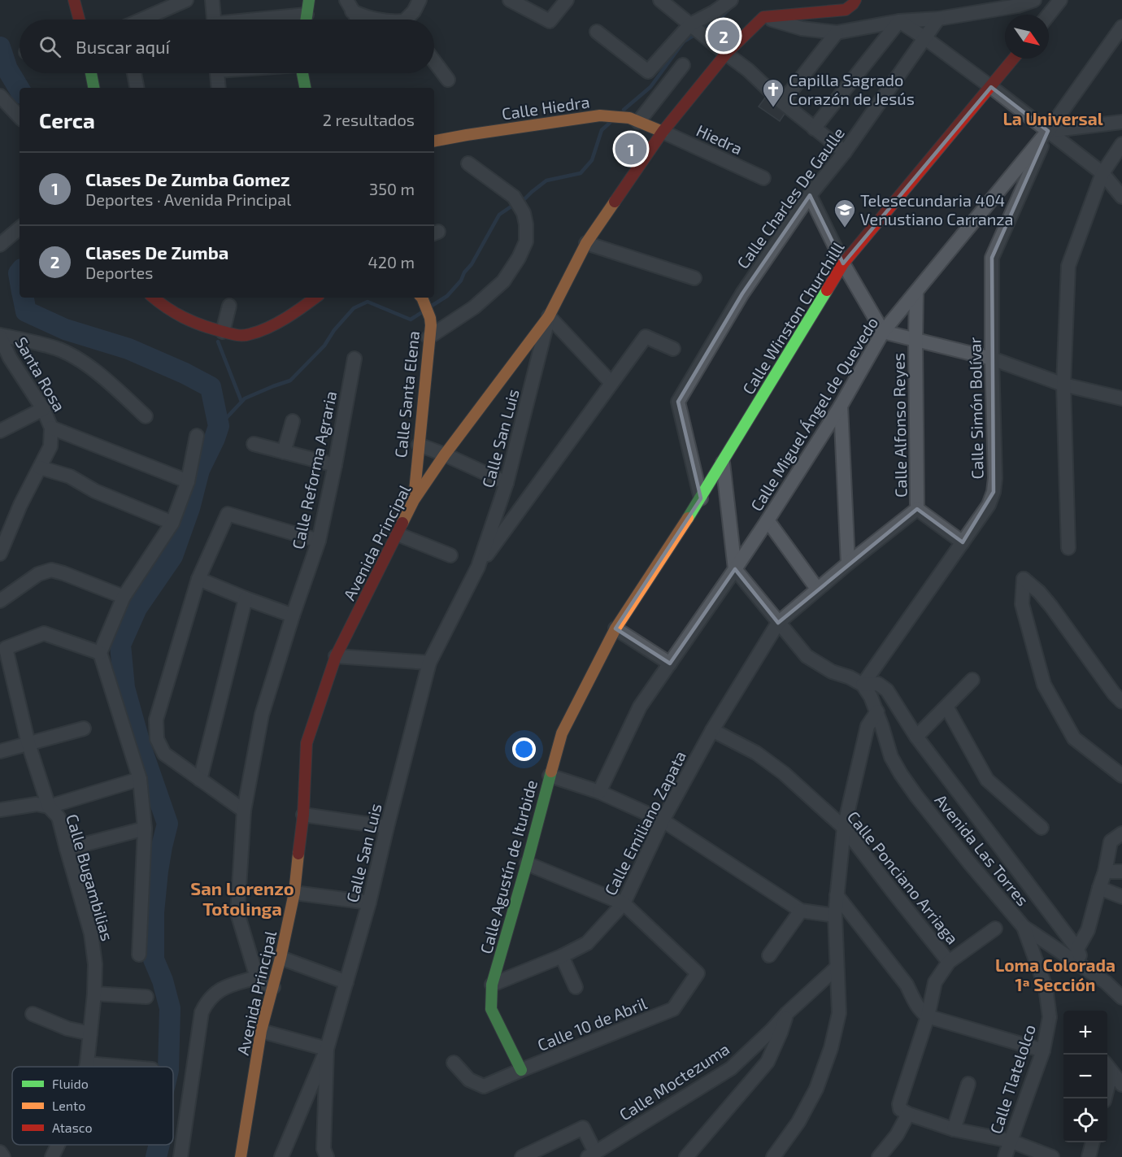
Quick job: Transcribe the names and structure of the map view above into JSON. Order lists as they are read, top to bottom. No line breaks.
{"streets":{"street":["Calle Hiedra","Hiedra","Calle Charles De Gaulle","Calle Winston Churchilll","Santa Rosa","Calle Santa Elena","Calle Simón Bolívar","Calle Miguel Ángel de Quevedo","Calle Alfonso Reyes","Calle San Luis","Calle Reforma Agraria","Avenida Principal","Calle Emiliano Zapata","Avenida Las Torres","Calle Agustín de Iturbide","Calle Bugambilias","Calle Ponciano Arriaga","Calle 10 de Abril","Calle Tlatelolco","Calle Moctezuma"]},"crossings":[["Calle Hiedra","Hiedra"],["Calle Hiedra","Avenida Principal"],["Hiedra","Avenida Principal"],["Calle Charles De Gaulle","Calle Winston Churchilll"],["Calle Charles De Gaulle","Calle Agustín de Iturbide"],["Calle Winston Churchilll","Calle Agustín de Iturbide"],["Calle Santa Elena","Avenida Principal"],["Calle Simón Bolívar","Calle Miguel Ángel de Quevedo"],["Calle Simón Bolívar","Avenida Las Torres"],["Calle Miguel Ángel de Quevedo","Calle Alfonso Reyes"],["Calle Miguel Ángel de Quevedo","Avenida Las Torres"],["Calle Alfonso Reyes","Calle Emiliano Zapata"],["Calle San Luis","Avenida Principal"],["Calle Emiliano Zapata","Avenida Las Torres"],["Calle Emiliano Zapata","Calle Agustín de Iturbide"],["Calle Emiliano Zapata","Calle Ponciano Arriaga"],["Calle Emiliano Zapata","Calle 10 de Abril"],["Avenida Las Torres","Calle Tlatelolco"],["Calle Agustín de Iturbide","Calle 10 de Abril"]],"districts":["La Universal","San Lorenzo Totolinga","Loma Colorada 1ª Sección"],"places":{"church":["Capilla Sagrado Corazón de Jesús"],"school or university":["Telesecundaria 404 Venustiano Carranza"]},"legend":["Fluido","Lento","Atasco"],"north":"bottom right","page":{"pins":["2","1"],"search":"Buscar aquí","heading":["Cerca","2 resultados"],"list":[{"mark":"1","name":"Clases De Zumba Gomez","note":"Deportes · Avenida Principal","value":"350 m"},{"mark":"2","name":"Clases De Zumba","note":"Deportes","value":"420 m"}],"map_buttons":["+","−"]}}
